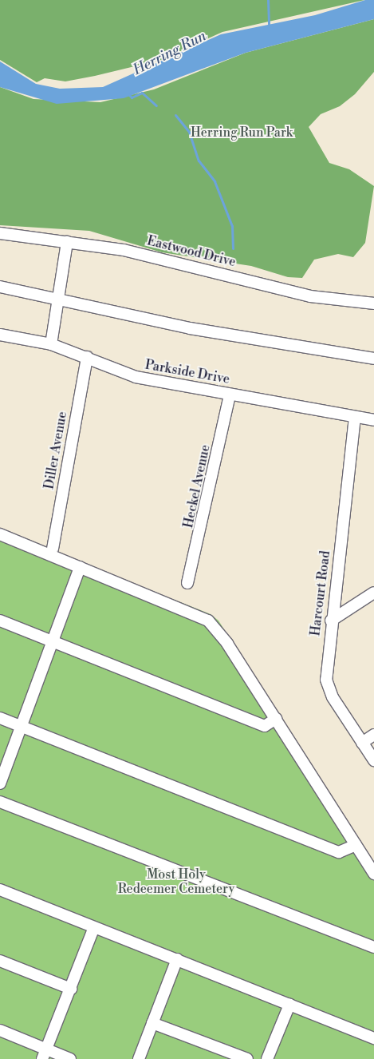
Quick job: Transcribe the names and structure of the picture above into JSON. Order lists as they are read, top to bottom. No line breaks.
{"streets":{"street":["Eastwood Drive","Parkside Drive","Diller Avenue","Heckel Avenue","Harcourt Road"]},"crossings":[["Parkside Drive","Diller Avenue"],["Parkside Drive","Heckel Avenue"],["Parkside Drive","Harcourt Road"]],"water":["Herring Run"],"parks":["Herring Run Park","Most Holy Redeemer Cemetery"]}
